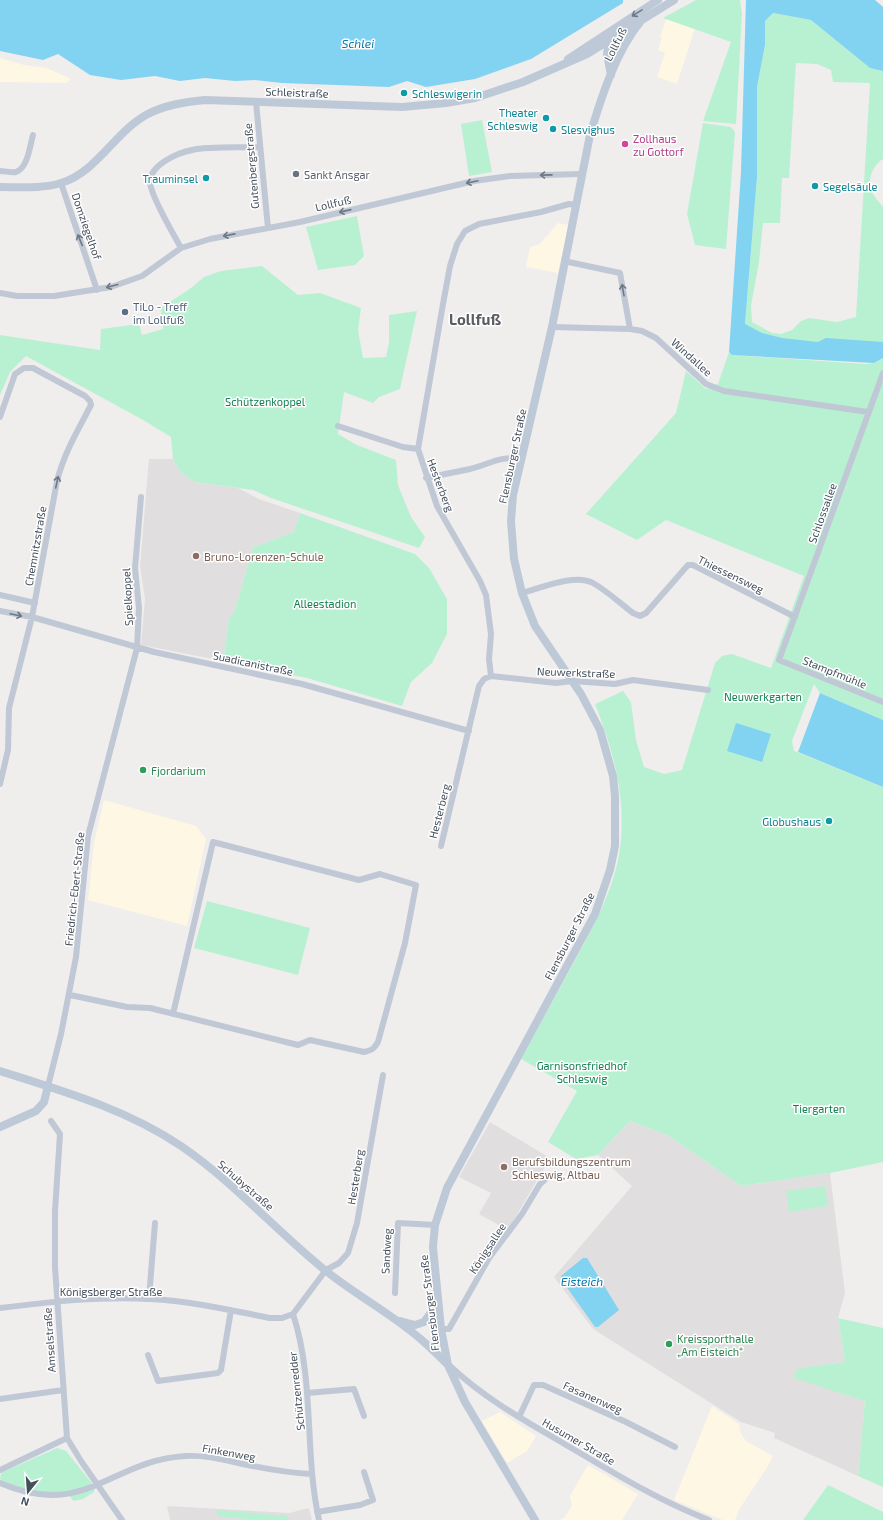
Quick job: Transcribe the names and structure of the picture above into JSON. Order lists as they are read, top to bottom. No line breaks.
{"streets":{"street":["Lollfuß","Schleistraße","Gutenbergstraße","Domziegelhof","Windallee","Flensburger Straße","Hesterberg","Schlossallee","Chemnitzstraße","Thiessensweg","Spielkoppel","Suadicanistraße","Neuwerkstraße","Stampfmühle","Friedrich-Ebert-Straße","Schubystraße","Königsallee","Sandweg","Königsberger Straße","Amselstraße","Schützenredder","Fasanenweg","Husumer Straße","Finkenweg"]},"crossings":[["Lollfuß","Schleistraße"],["Lollfuß","Gutenbergstraße"],["Lollfuß","Domziegelhof"],["Lollfuß","Flensburger Straße"],["Schleistraße","Gutenbergstraße"],["Schleistraße","Domziegelhof"],["Windallee","Flensburger Straße"],["Windallee","Schlossallee"],["Flensburger Straße","Hesterberg"],["Flensburger Straße","Thiessensweg"],["Flensburger Straße","Neuwerkstraße"],["Flensburger Straße","Schubystraße"],["Flensburger Straße","Königsallee"],["Flensburger Straße","Sandweg"],["Flensburger Straße","Husumer Straße"],["Hesterberg","Suadicanistraße"],["Hesterberg","Neuwerkstraße"],["Hesterberg","Schubystraße"],["Schlossallee","Thiessensweg"],["Schlossallee","Stampfmühle"],["Chemnitzstraße","Suadicanistraße"],["Spielkoppel","Suadicanistraße"],["Spielkoppel","Friedrich-Ebert-Straße"],["Suadicanistraße","Friedrich-Ebert-Straße"],["Friedrich-Ebert-Straße","Schubystraße"],["Schubystraße","Husumer Straße"],["Königsberger Straße","Amselstraße"],["Königsberger Straße","Schützenredder"],["Amselstraße","Finkenweg"],["Schützenredder","Finkenweg"],["Fasanenweg","Husumer Straße"]],"one_way":["Lollfuß","Domziegelhof"],"districts":["Lollfuß"],"water":["Schlei","Eisteich"],"parks":["Schützenkoppel","Alleestadion","Neuwerkgarten","Garnisonsfriedhof Schleswig","Tiergarten"],"places":["Schleswigerin","Theater Schleswig","Slesvighus","Zollhaus zu Gottorf","Sankt Ansgar","Trauminsel","Segelsäule","TiLo - Treff im Lollfuß","Bruno-Lorenzen-Schule","Fjordarium","Globushaus","Berufsbildungszentrum Schleswig, Altbau","Kreissporthalle „Am Eisteich“"],"north":"bottom"}
